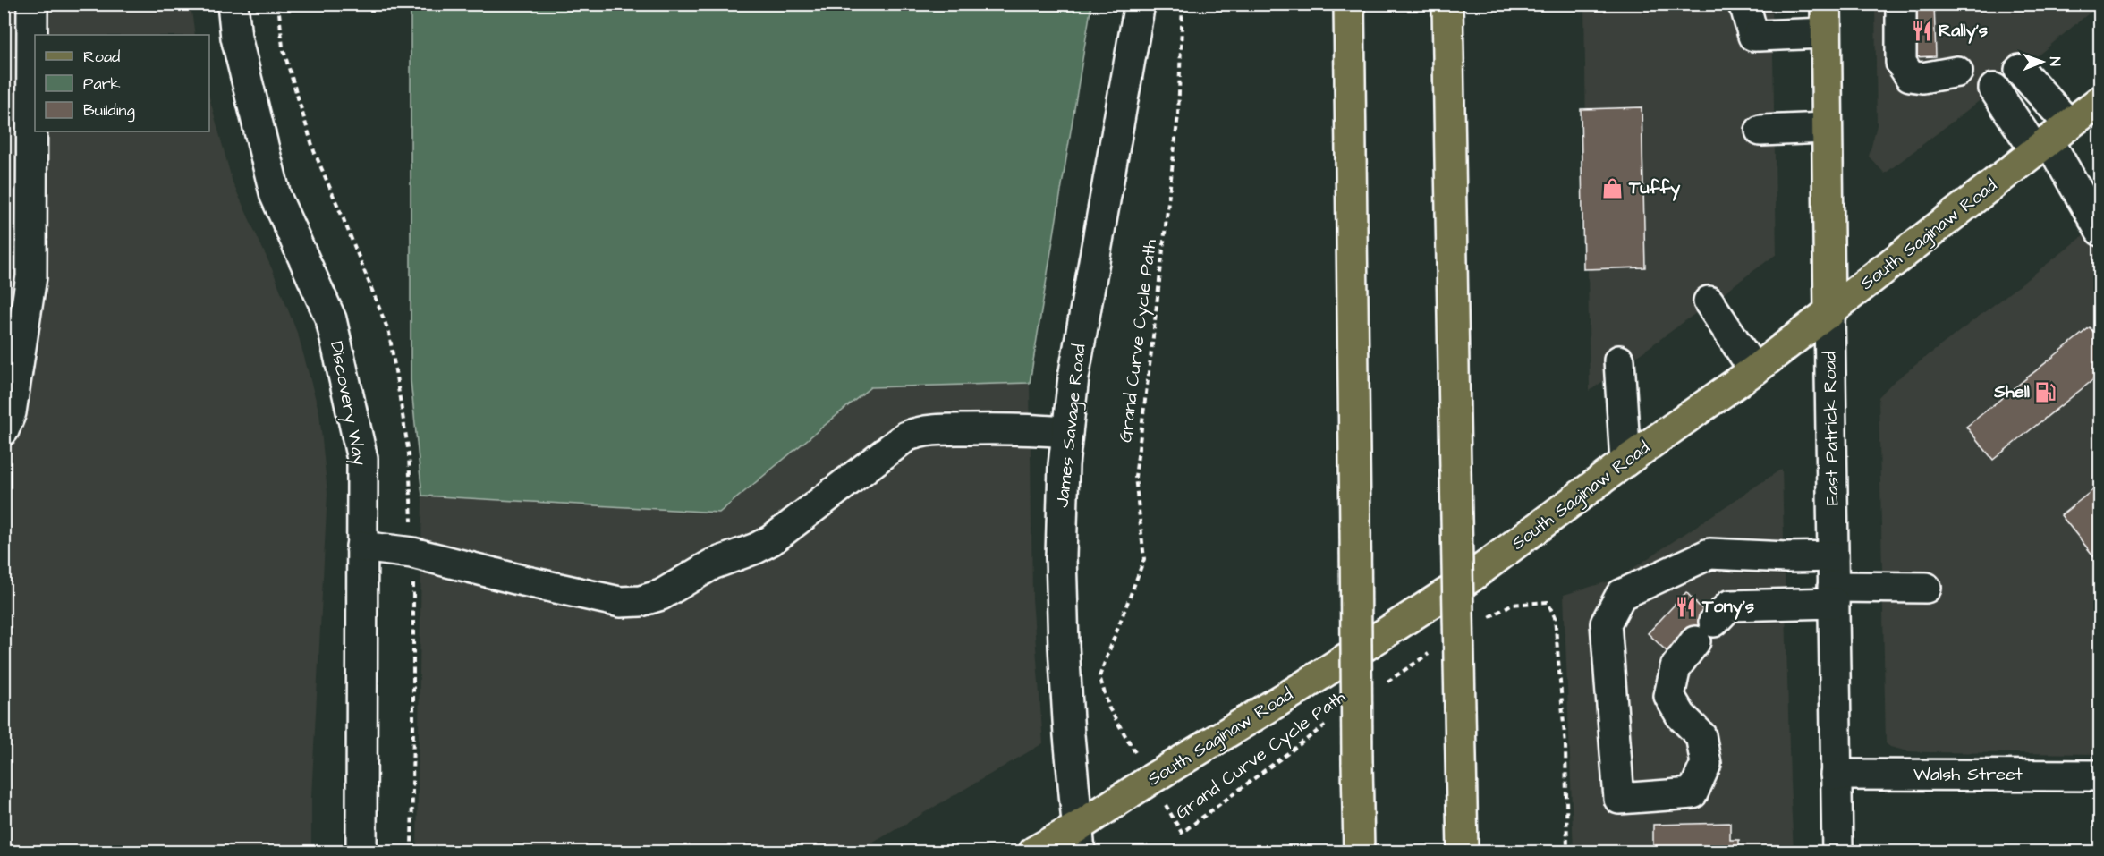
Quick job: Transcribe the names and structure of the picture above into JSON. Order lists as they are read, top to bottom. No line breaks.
{"streets":{"main road":["South Saginaw Road","East Patrick Road"],"street":["Discovery Way","James Savage Road","Walsh Street"],"path":["Grand Curve Cycle Path"]},"crossings":[["South Saginaw Road","Grand Curve Cycle Path"],["South Saginaw Road","James Savage Road"],["South Saginaw Road","East Patrick Road"],["East Patrick Road","Walsh Street"]],"places":{"restaurant":["Rally's","Tony's"],"shop":["Tuffy"],"fuel station":["Shell"]},"legend":["Road","Park","Building"],"north":"right"}
